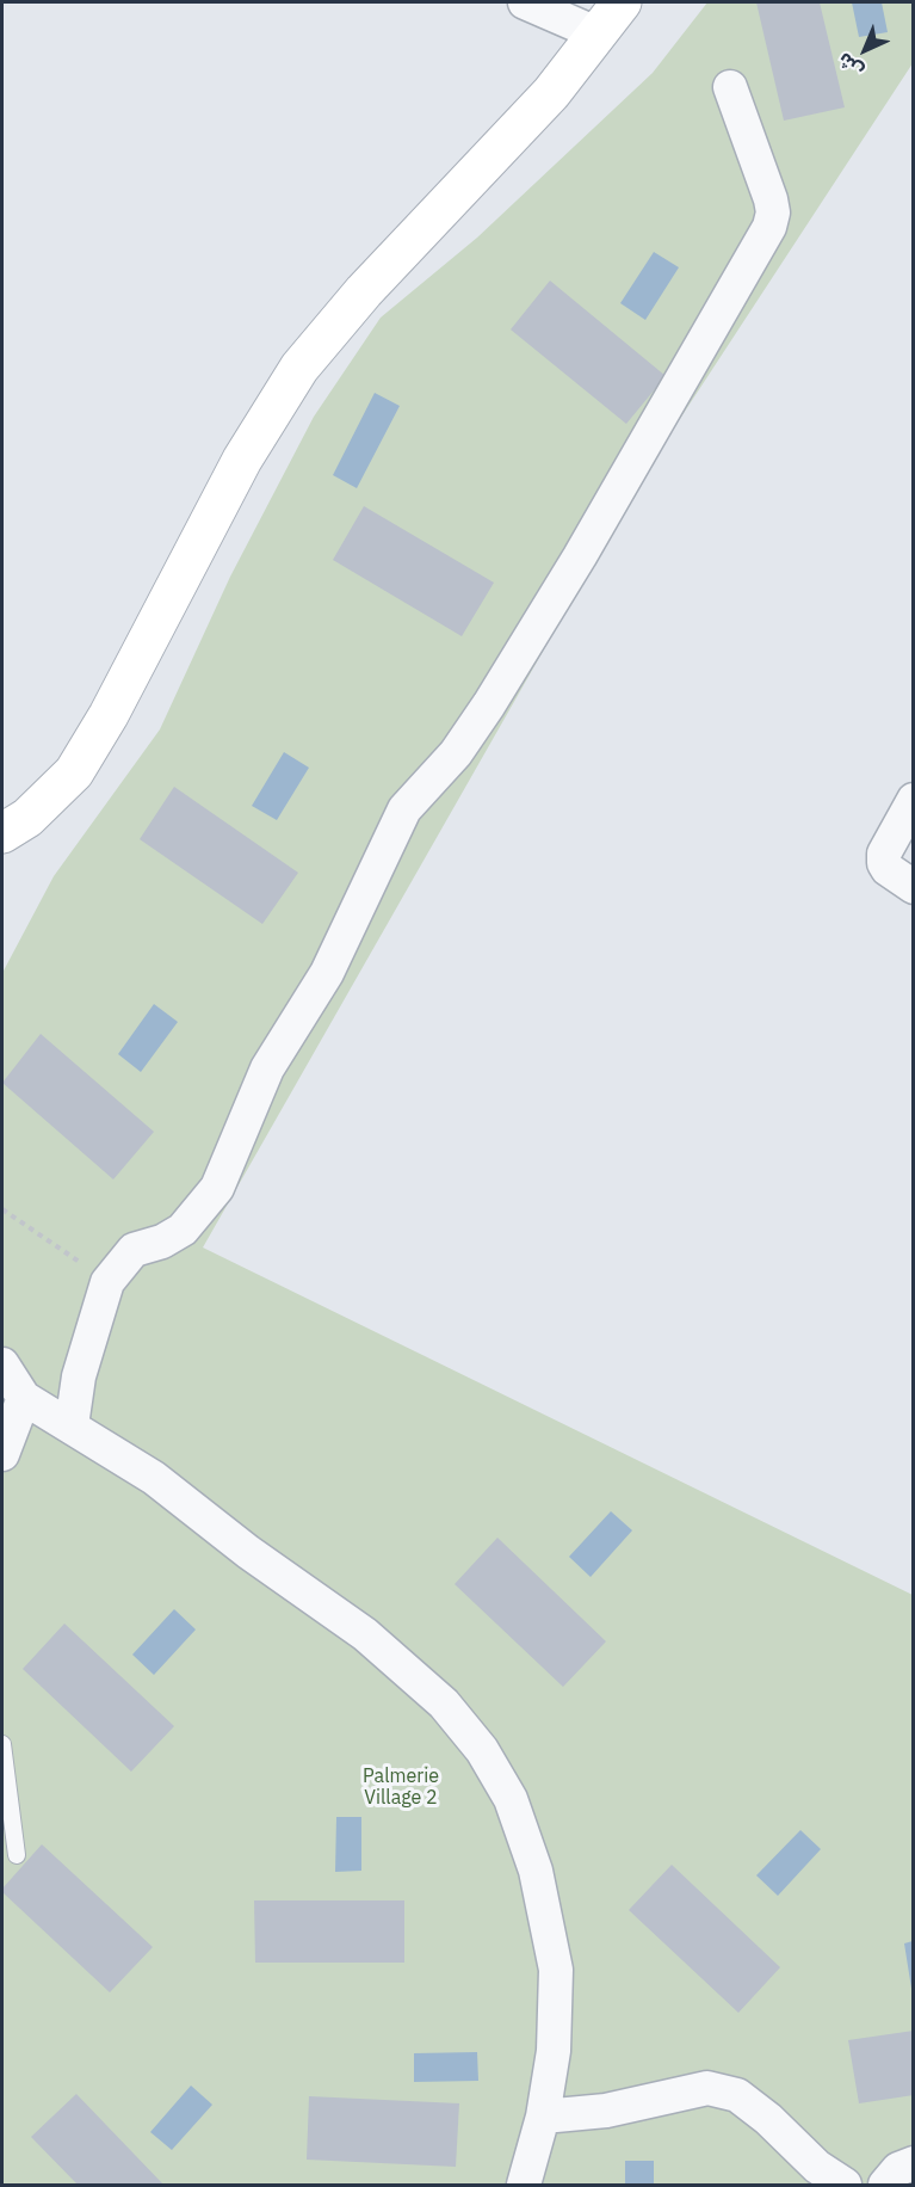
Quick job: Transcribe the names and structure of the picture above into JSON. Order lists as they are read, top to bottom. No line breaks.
{"parks":["Palmerie Village 2"],"north":"bottom left"}
